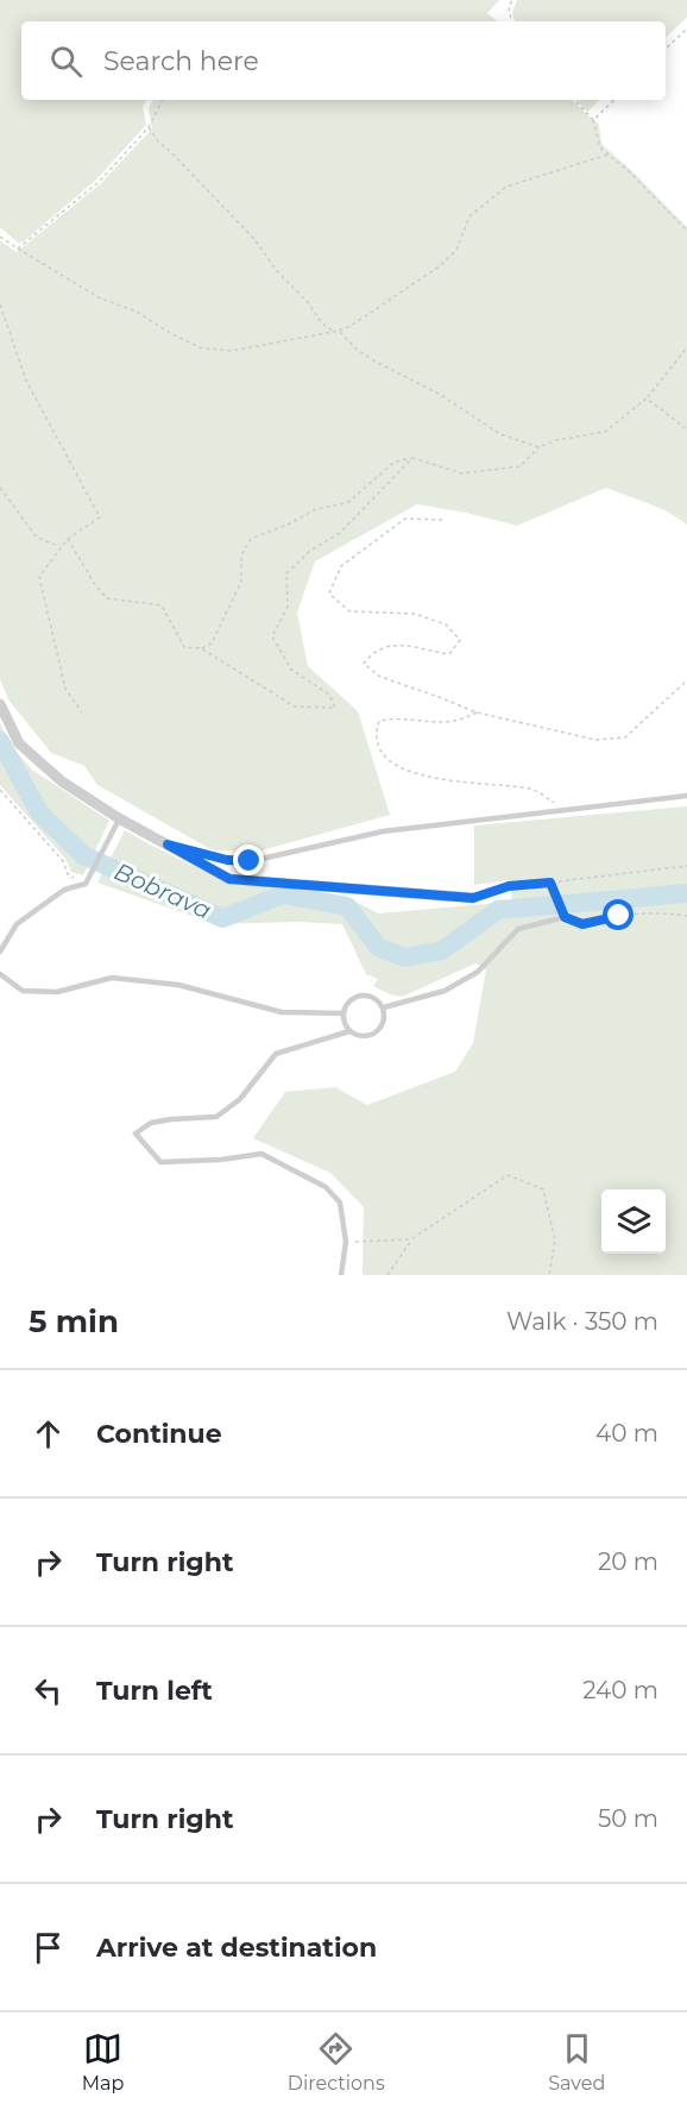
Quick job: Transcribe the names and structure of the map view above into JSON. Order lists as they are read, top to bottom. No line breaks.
{"water":["Bobrava"],"page":{"search":"Search here","heading":["5 min","Walk · 350 m"],"list":[["Continue","40 m"],["Turn right","20 m"],["Turn left","240 m"],["Turn right","50 m"],"Arrive at destination"],"nav":["Map","Directions","Saved"]}}
